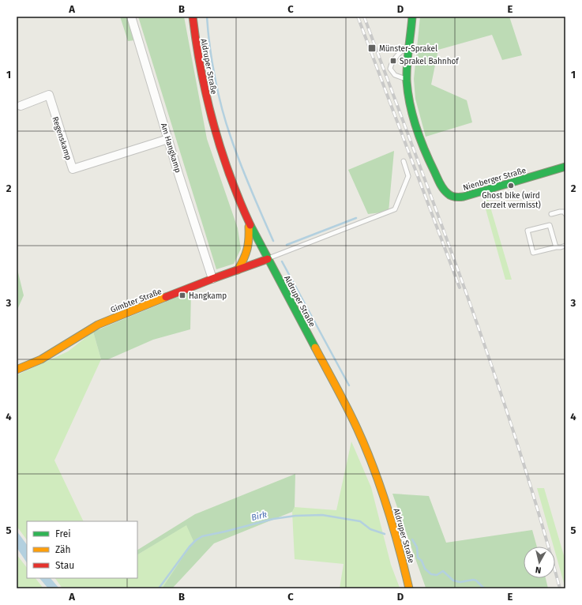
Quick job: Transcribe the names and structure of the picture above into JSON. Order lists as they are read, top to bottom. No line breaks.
{"streets":{"main road":["Aldruper Straße","Nienberger Straße","Gimbter Straße"],"street":["Regenskamp","Am Hangkamp"]},"crossings":[["Aldruper Straße","Gimbter Straße"],["Regenskamp","Am Hangkamp"],["Am Hangkamp","Gimbter Straße"]],"water":["Birk"],"places":{"transit":["Münster-Sprakel","Sprakel Bahnhof","Hangkamp"],"other":["Ghost bike (wird derzeit vermisst)"]},"legend":["Frei","Zäh","Stau"],"north":"bottom","grid":{"columns":["A","B","C","D","E"],"rows":["1","2","3","4","5"]}}
